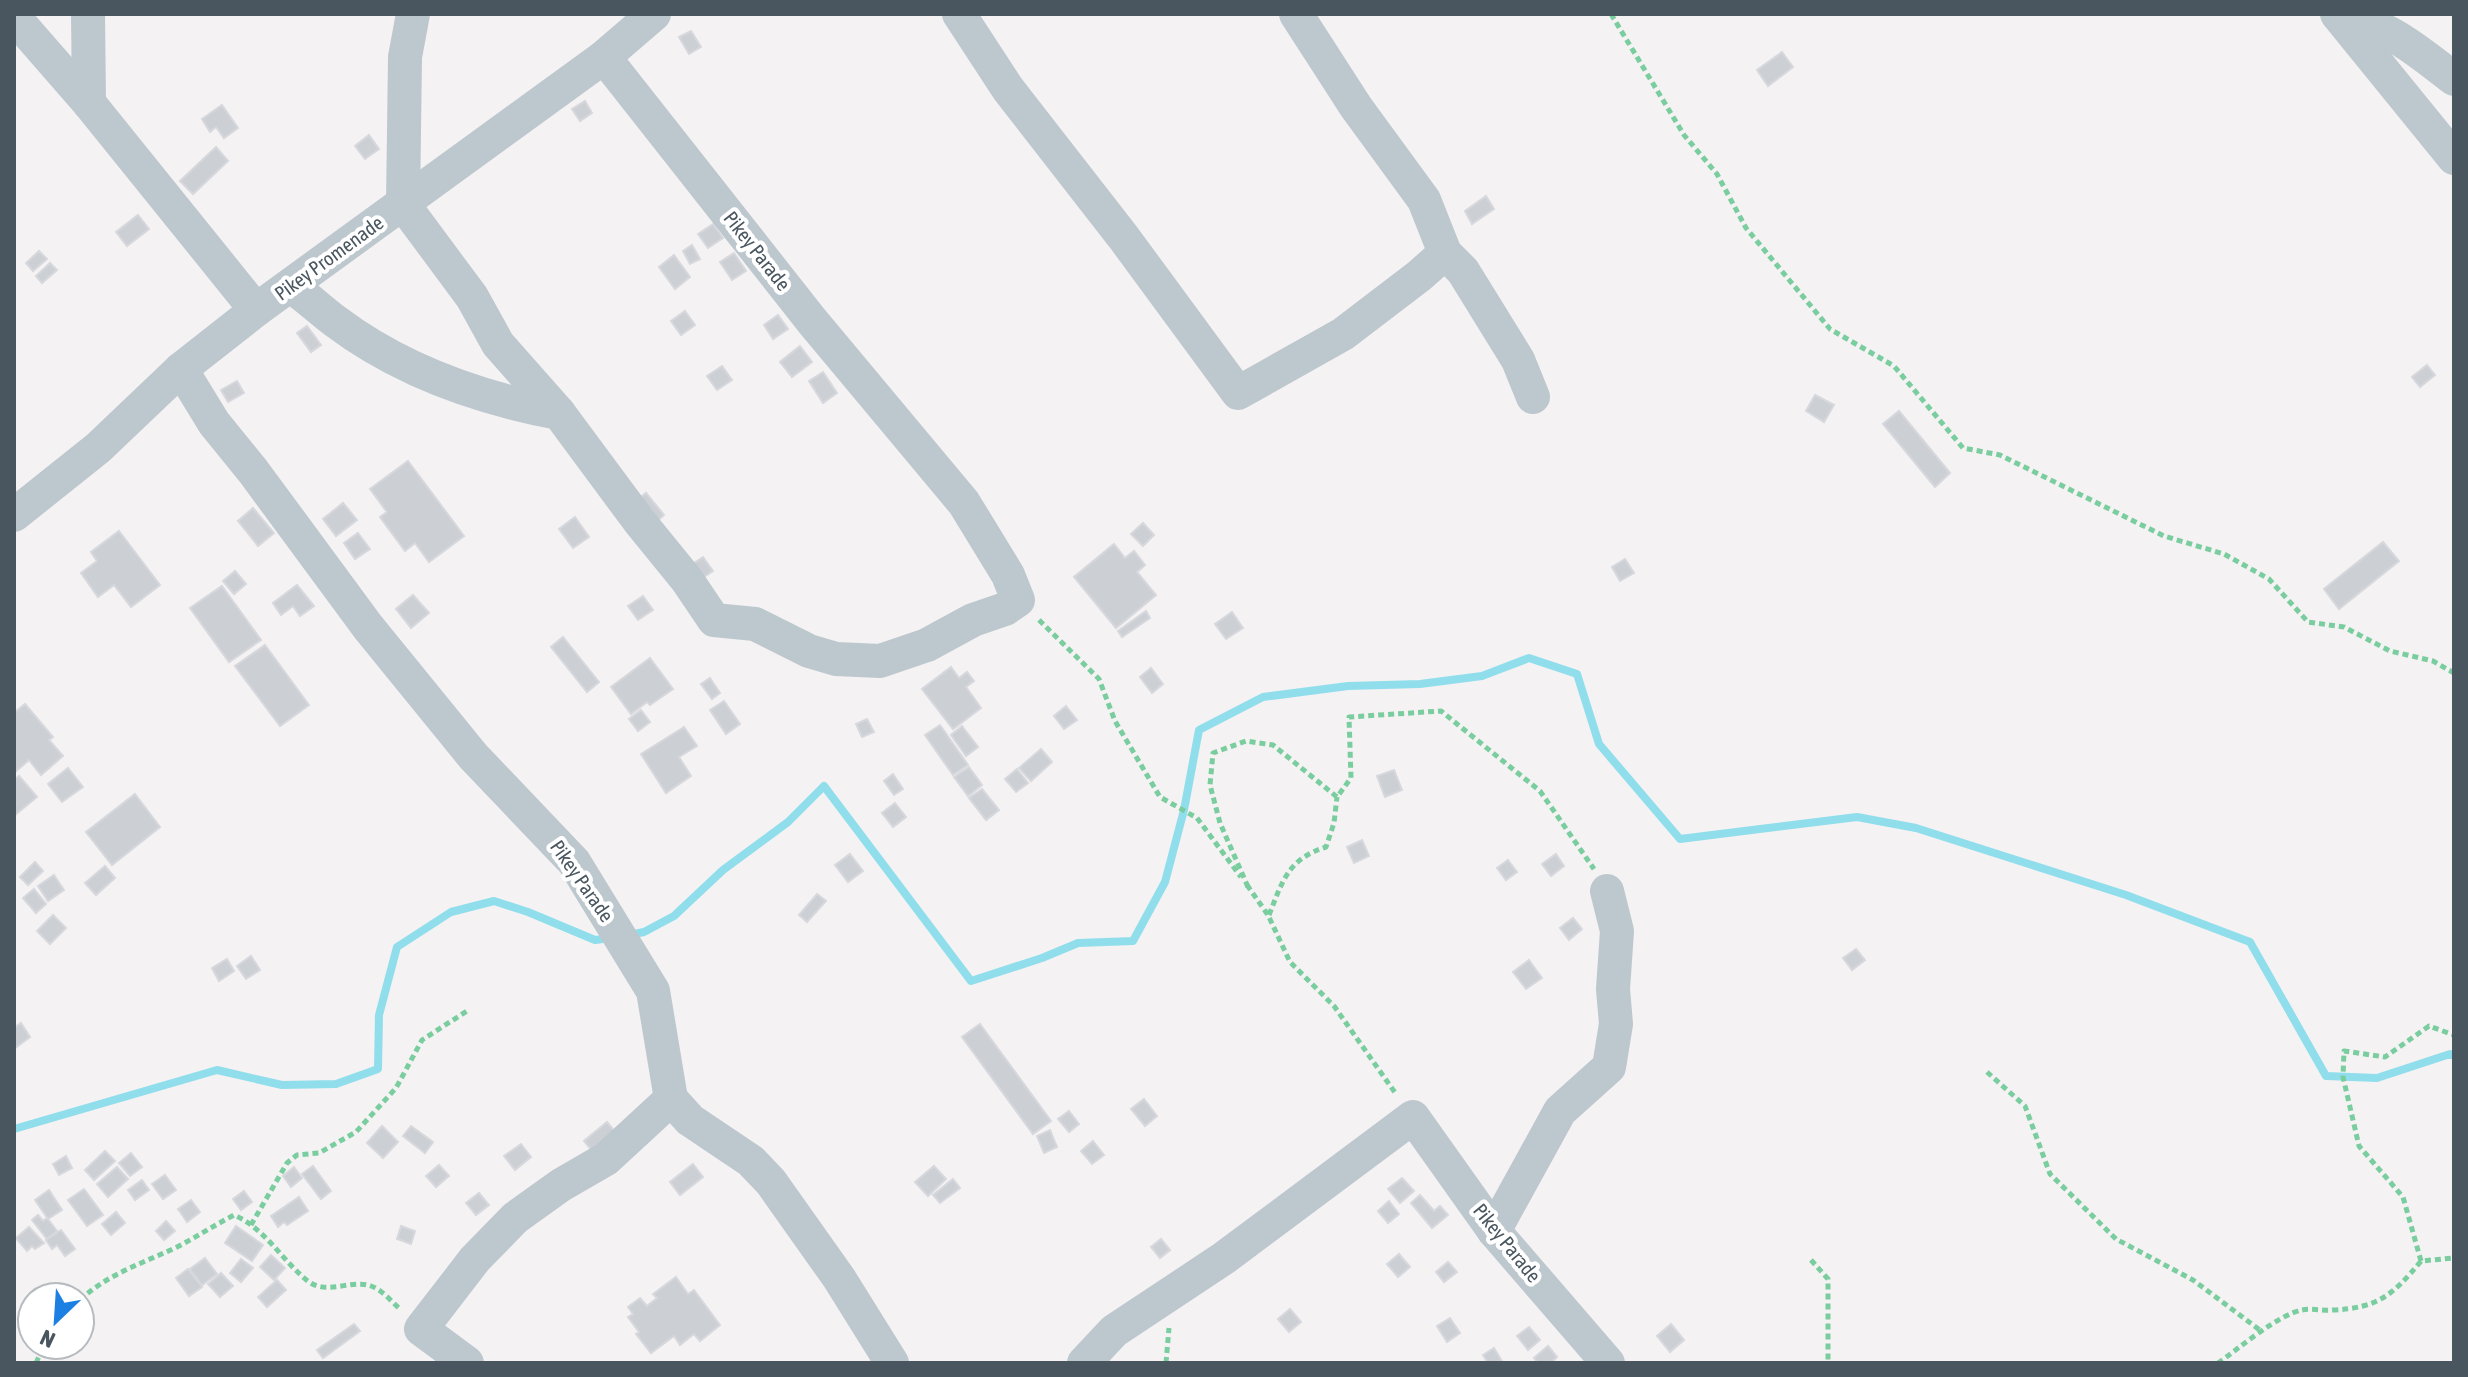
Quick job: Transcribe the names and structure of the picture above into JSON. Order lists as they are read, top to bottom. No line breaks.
{"streets":{"street":["Pikey Parade","Pikey Promenade"]},"crossings":[["Pikey Parade","Pikey Promenade"]],"north":"bottom left"}
